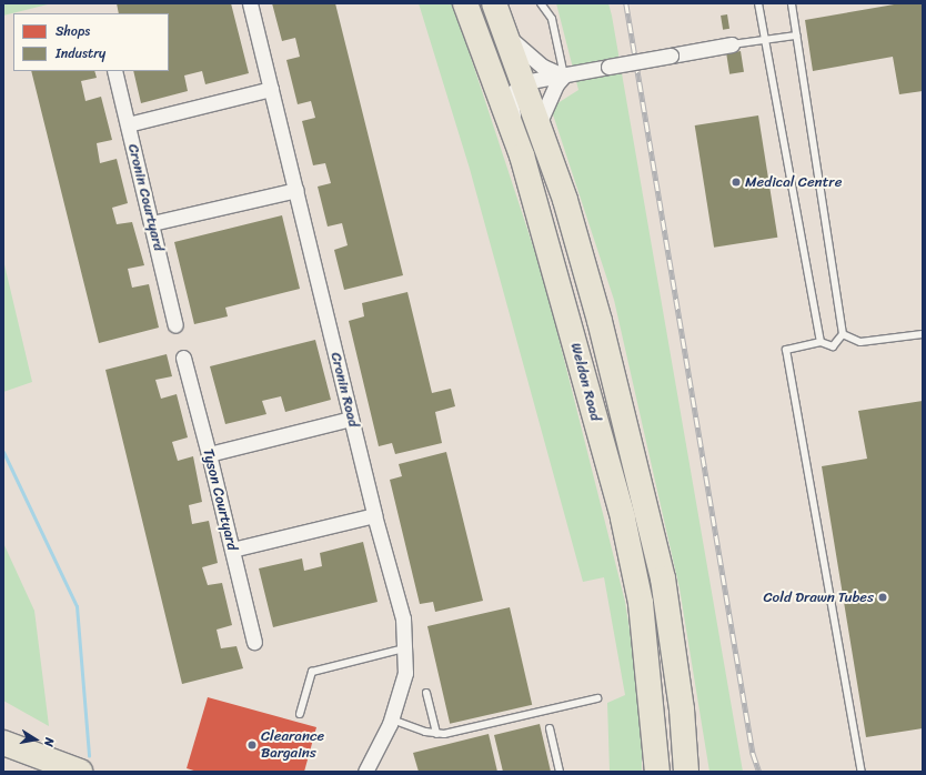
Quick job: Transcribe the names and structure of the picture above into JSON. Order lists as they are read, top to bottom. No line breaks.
{"streets":{"highway":["Weldon Road"],"street":["Cronin Courtyard","Cronin Road","Tyson Courtyard"]},"places":["Medical Centre","Cold Drawn Tubes","Clearance Bargains"],"legend":["Shops","Industry"],"north":"right"}
